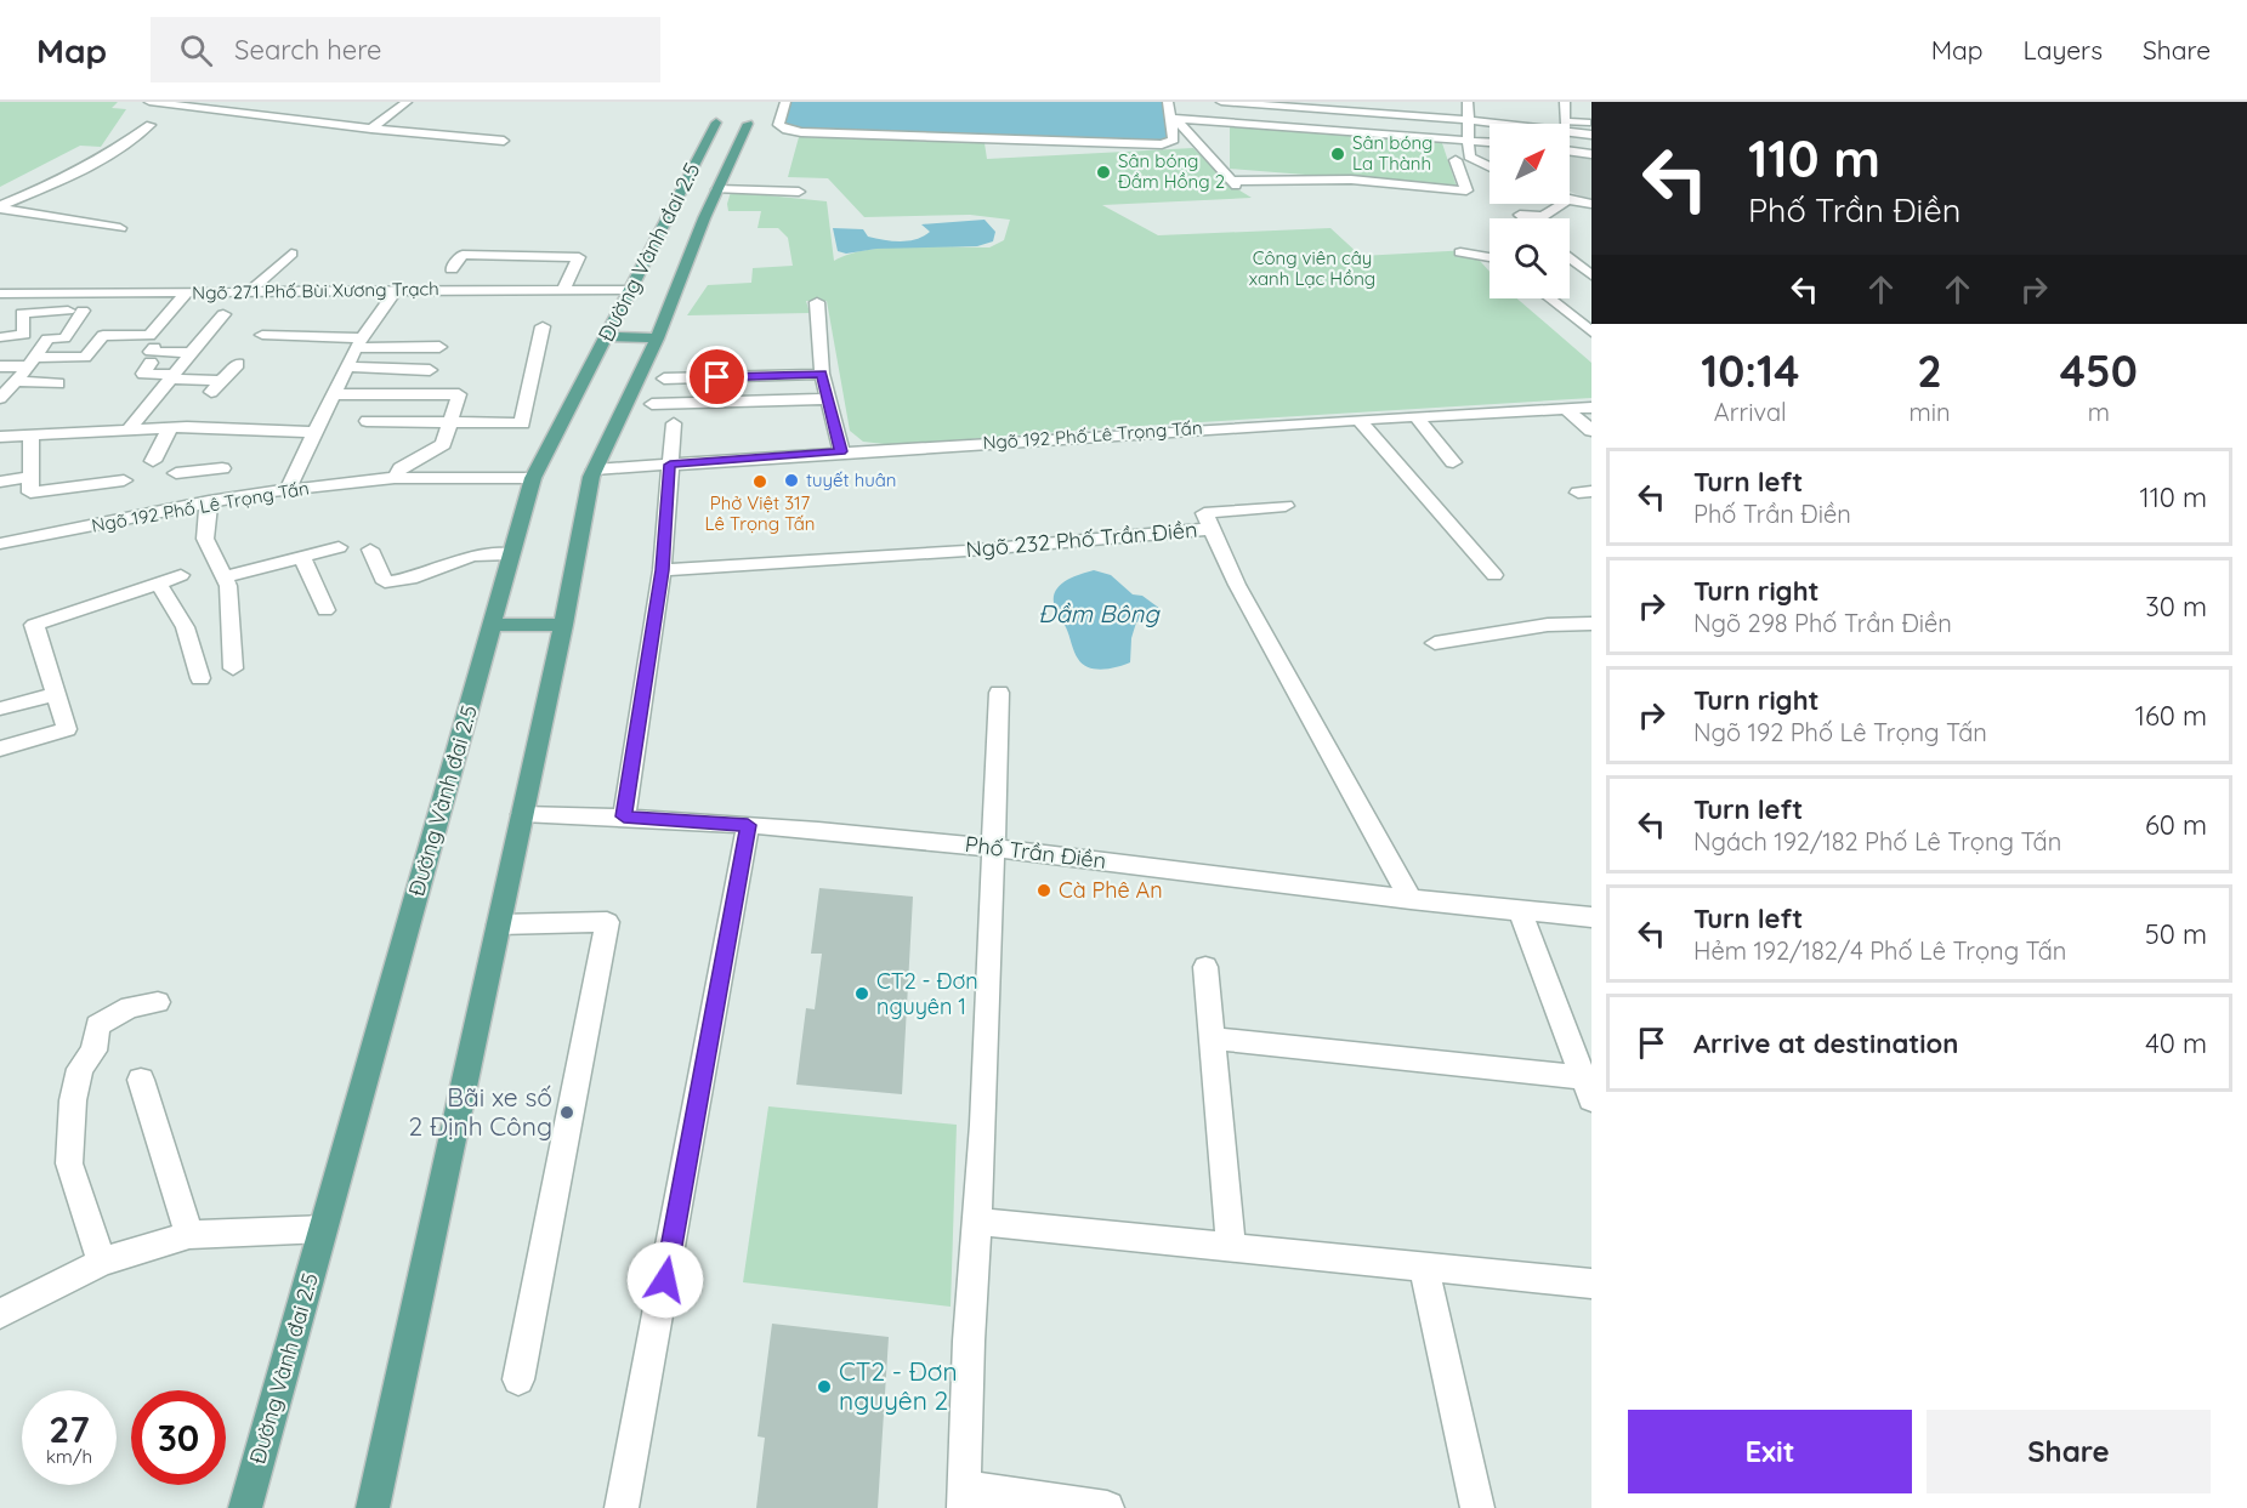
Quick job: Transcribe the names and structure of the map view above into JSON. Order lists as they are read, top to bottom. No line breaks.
{"streets":{"main road":["Đường Vành đai 2.5"],"street":["Ngõ 271 Phố Bùi Xương Trạch","Ngõ 192 Phố Lê Trọng Tấn","Ngõ 232 Phố Trần Điền","Phố Trần Điền"]},"crossings":[["Đường Vành đai 2.5","Ngõ 271 Phố Bùi Xương Trạch"],["Đường Vành đai 2.5","Ngõ 192 Phố Lê Trọng Tấn"],["Đường Vành đai 2.5","Phố Trần Điền"],["Ngõ 232 Phố Trần Điền","Phố Trần Điền"]],"water":["Đầm Bông"],"parks":["Công viên cây xanh Lạc Hồng"],"places":["Sân bóng La Thành","Sân bóng Đầm Hồng 2","tuyết huân","Phở Việt 317 Lê Trọng Tấn","Cà Phê An","CT2 - Đơn nguyên 1","Bãi xe số 2 Định Công","CT2 - Đơn nguyên 2"],"north":"top right","page":{"header":"Map","search":"Search here","nav":["Map","Layers","Share"],"turn":["110 m","Phố Trần Điền"],"eta":["10:14","Arrival","2","min","450","m"],"list":[{"name":"Turn left","note":"Phố Trần Điền","value":"110 m"},{"name":"Turn right","note":"Ngõ 298 Phố Trần Điền","value":"30 m"},{"name":"Turn right","note":"Ngõ 192 Phố Lê Trọng Tấn","value":"160 m"},{"name":"Turn left","note":"Ngách 192/182 Phố Lê Trọng Tấn","value":"60 m"},{"name":"Turn left","note":"Hẻm 192/182/4 Phố Lê Trọng Tấn","value":"50 m"},{"name":"Arrive at destination","value":"40 m"}],"speed":"27 km/h","limit":"30","buttons":["Exit","Share"]}}
